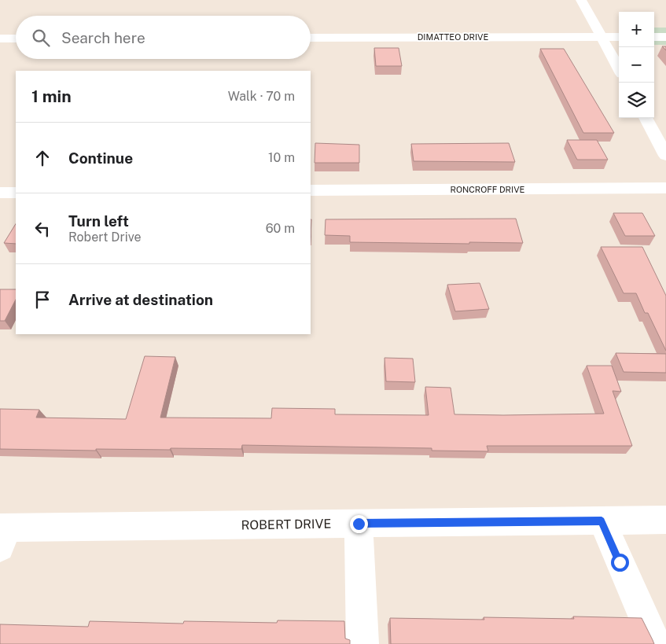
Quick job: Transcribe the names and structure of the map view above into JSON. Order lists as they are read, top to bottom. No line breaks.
{"streets":{"street":["DIMATTEO DRIVE","RONCROFF DRIVE","ROBERT DRIVE"]},"page":{"map_buttons":["+","−"],"search":"Search here","heading":["1 min","Walk · 70 m"],"list":[["Continue","10 m"],["Turn left","Robert Drive","60 m"],"Arrive at destination"]}}
